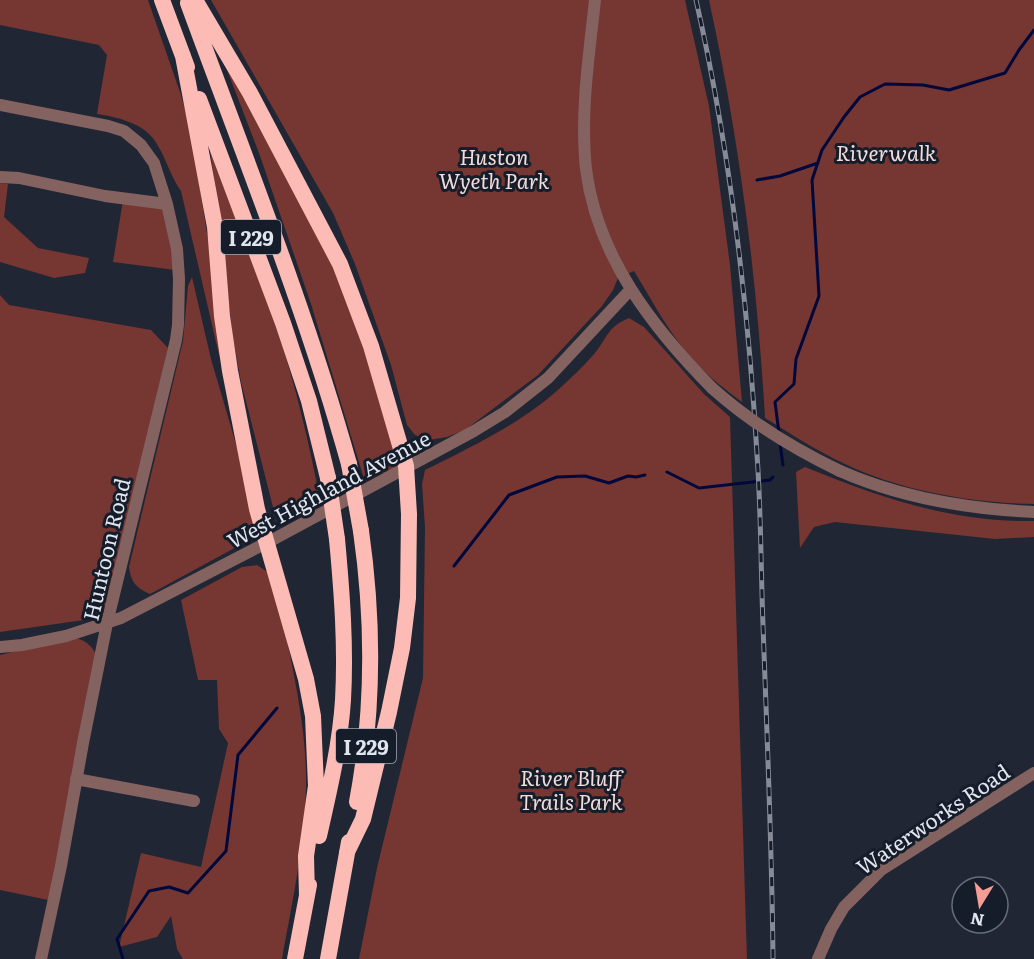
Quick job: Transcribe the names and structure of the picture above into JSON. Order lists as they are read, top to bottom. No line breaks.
{"streets":{"highway":["I 229"],"street":["West Highland Avenue","Huntoon Road","Waterworks Road"]},"crossings":[["West Highland Avenue","Huntoon Road"]],"parks":["Riverwalk","Huston Wyeth Park","River Bluff Trails Park"],"north":"bottom"}
